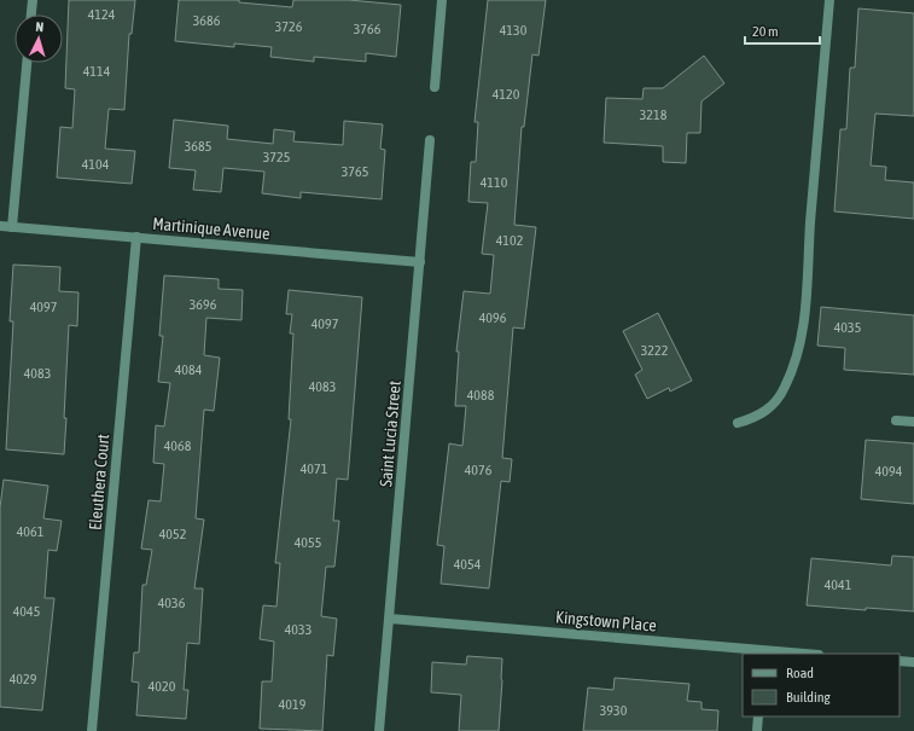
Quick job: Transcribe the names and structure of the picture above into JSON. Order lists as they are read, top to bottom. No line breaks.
{"streets":{"street":["Martinique Avenue","Saint Lucia Street","Eleuthera Court","Kingstown Place"]},"crossings":[["Martinique Avenue","Saint Lucia Street"],["Martinique Avenue","Eleuthera Court"],["Saint Lucia Street","Kingstown Place"]],"house_numbers":["4124","3686","3726","3766","4130","4114","4120","3218","3685","3725","4104","3765","4110","4102","3696","4097","4096","4097","4035","3222","4084","4083","4083","4088","4068","4071","4076","4094","4061","4052","4055","4054","4041","4036","4045","4033","4029","4020","4019","3930"],"legend":["Road","Building"],"scale_bar":"20 m","north":"top"}
